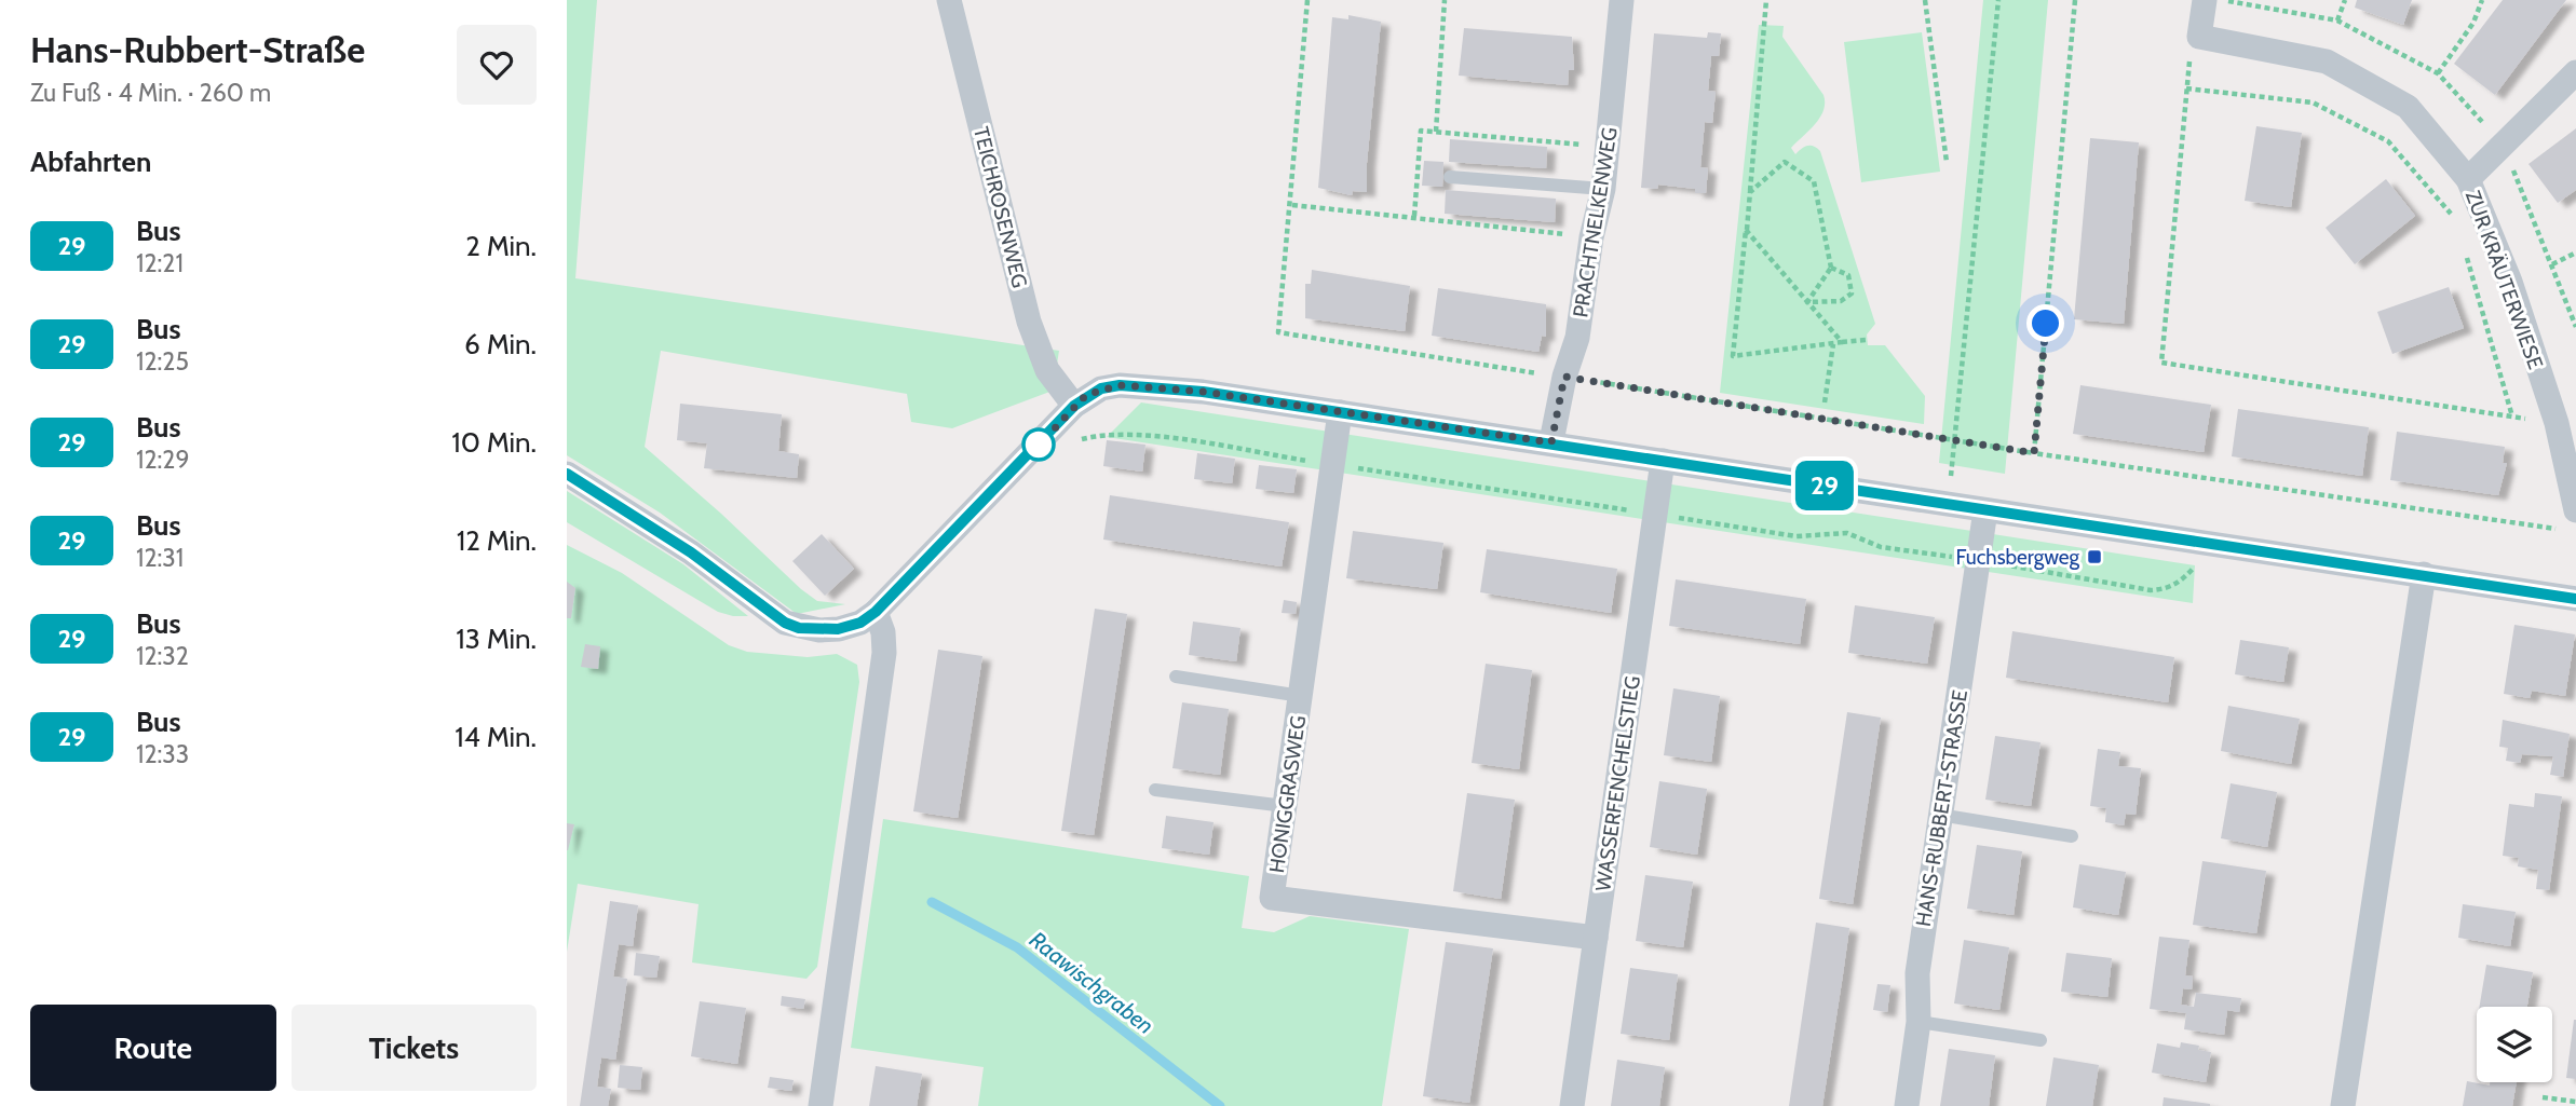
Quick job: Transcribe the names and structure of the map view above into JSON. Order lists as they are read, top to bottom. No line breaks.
{"streets":{"street":["TEICHROSENWEG","PRACHTNELKENWEG","ZUR KRÄUTERWIESE","WASSERFENCHELSTIEG","HONIGGRASWEG","HANS-RUBBERT-STRASSE"]},"crossings":[["WASSERFENCHELSTIEG","HONIGGRASWEG"]],"water":["Raawischgraben"],"places":{"transit":["Fuchsbergweg"]},"lines":["bus line 29"],"page":{"heading":[["Hans-Rubbert-Straße","Zu Fuß · 4 Min. · 260 m"],"Abfahrten"],"on_map":"29","list":[{"mark":"29","name":"Bus","note":"12:21","value":"2 Min."},{"mark":"29","name":"Bus","note":"12:25","value":"6 Min."},{"mark":"29","name":"Bus","note":"12:29","value":"10 Min."},{"mark":"29","name":"Bus","note":"12:31","value":"12 Min."},{"mark":"29","name":"Bus","note":"12:32","value":"13 Min."},{"mark":"29","name":"Bus","note":"12:33","value":"14 Min."}],"buttons":["Route","Tickets"]}}
